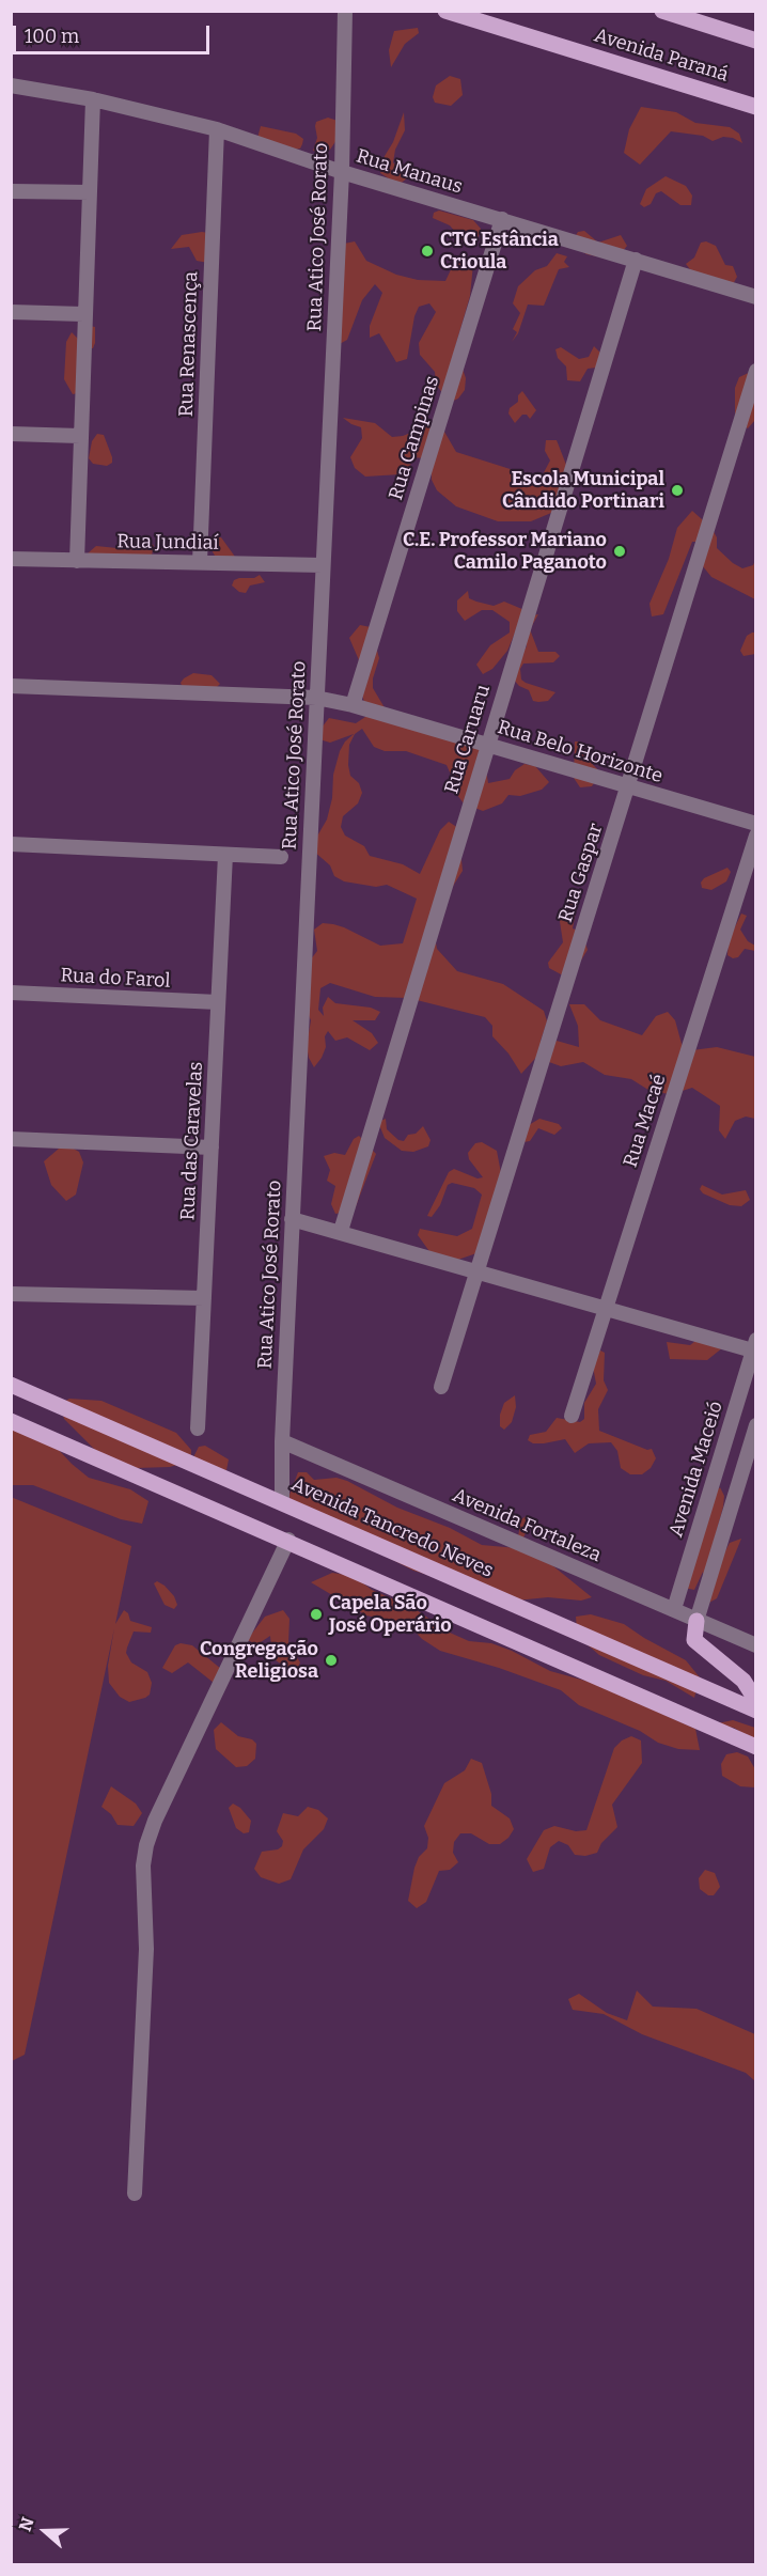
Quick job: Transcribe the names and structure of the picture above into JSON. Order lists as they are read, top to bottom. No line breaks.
{"streets":{"main road":["Avenida Paraná","Avenida Tancredo Neves"],"street":["Rua Manaus","Rua Atico José Rorato","Rua Renascença","Rua Campinas","Rua Jundiaí","Rua Caruaru","Rua Belo Horizonte","Rua Gaspar","Rua do Farol","Rua Macaé","Rua das Caravelas","Avenida Maceió","Avenida Fortaleza"]},"crossings":[["Rua Manaus","Rua Atico José Rorato"],["Rua Manaus","Rua Renascença"],["Rua Manaus","Rua Campinas"],["Rua Manaus","Rua Caruaru"],["Rua Atico José Rorato","Rua Jundiaí"],["Rua Atico José Rorato","Rua Belo Horizonte"],["Rua Atico José Rorato","Avenida Fortaleza"],["Rua Atico José Rorato","Avenida Tancredo Neves"],["Rua Renascença","Rua Jundiaí"],["Rua Campinas","Rua Belo Horizonte"],["Rua Caruaru","Rua Belo Horizonte"],["Rua Belo Horizonte","Rua Gaspar"],["Rua do Farol","Rua das Caravelas"],["Avenida Maceió","Avenida Fortaleza"]],"places":["CTG Estância Crioula","Escola Municipal Cândido Portinari","C.E. Professor Mariano Camilo Paganoto","Capela São José Operário","Congregação Religiosa"],"scale_bar":"100 m","north":"left"}
